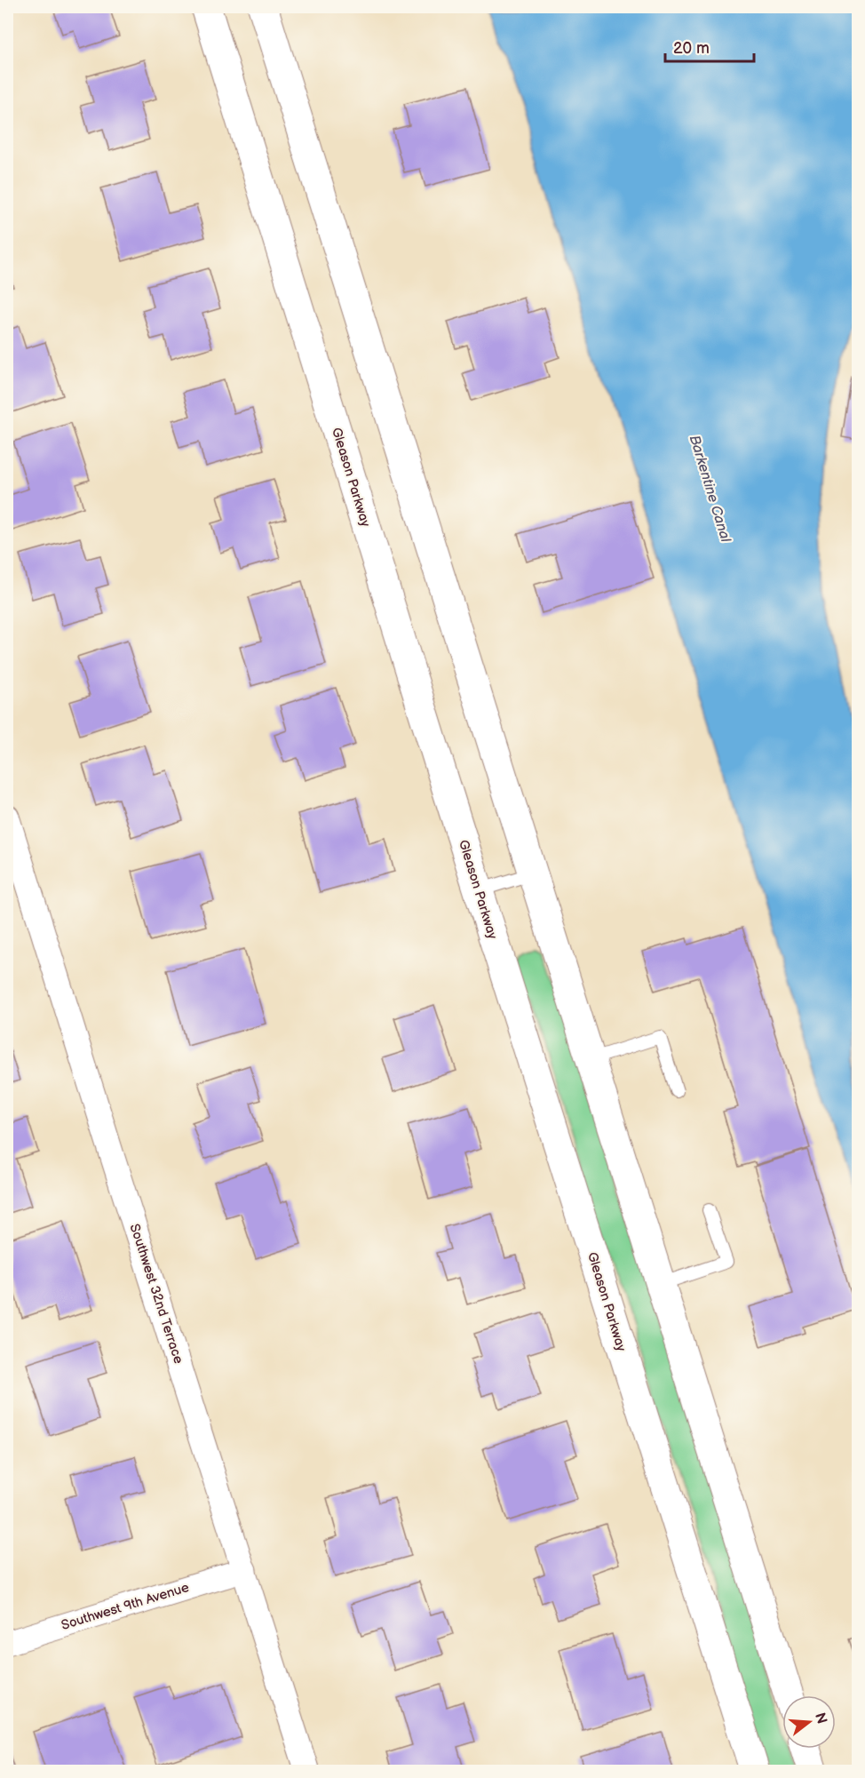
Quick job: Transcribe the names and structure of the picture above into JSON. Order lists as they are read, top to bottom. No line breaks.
{"streets":{"main road":["Gleason Parkway"],"street":["Southwest 32nd Terrace","Southwest 9th Avenue"]},"crossings":[["Southwest 32nd Terrace","Southwest 9th Avenue"]],"water":["Barkentine Canal"],"scale_bar":"20 m","north":"right"}
